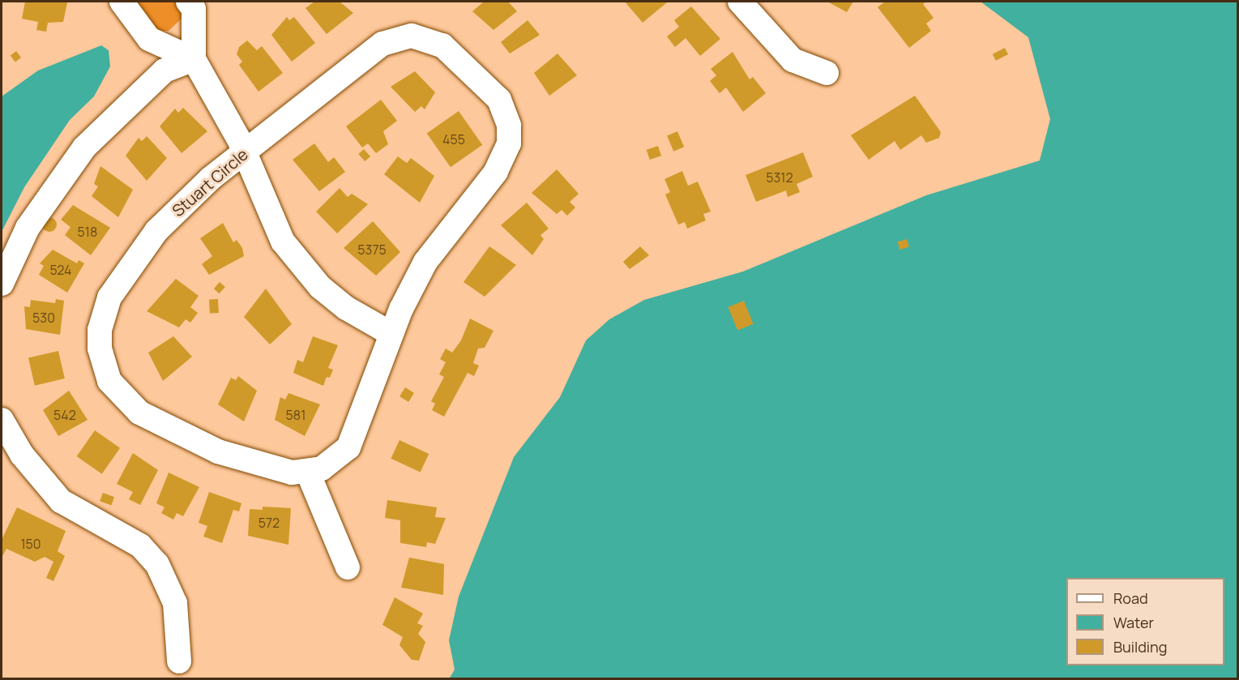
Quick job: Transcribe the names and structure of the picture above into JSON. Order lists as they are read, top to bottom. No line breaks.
{"streets":{"street":["Stuart Circle"]},"house_numbers":["455","5312","518","5375","524","530","542","581","572","150"],"legend":["Road","Water","Building"]}
